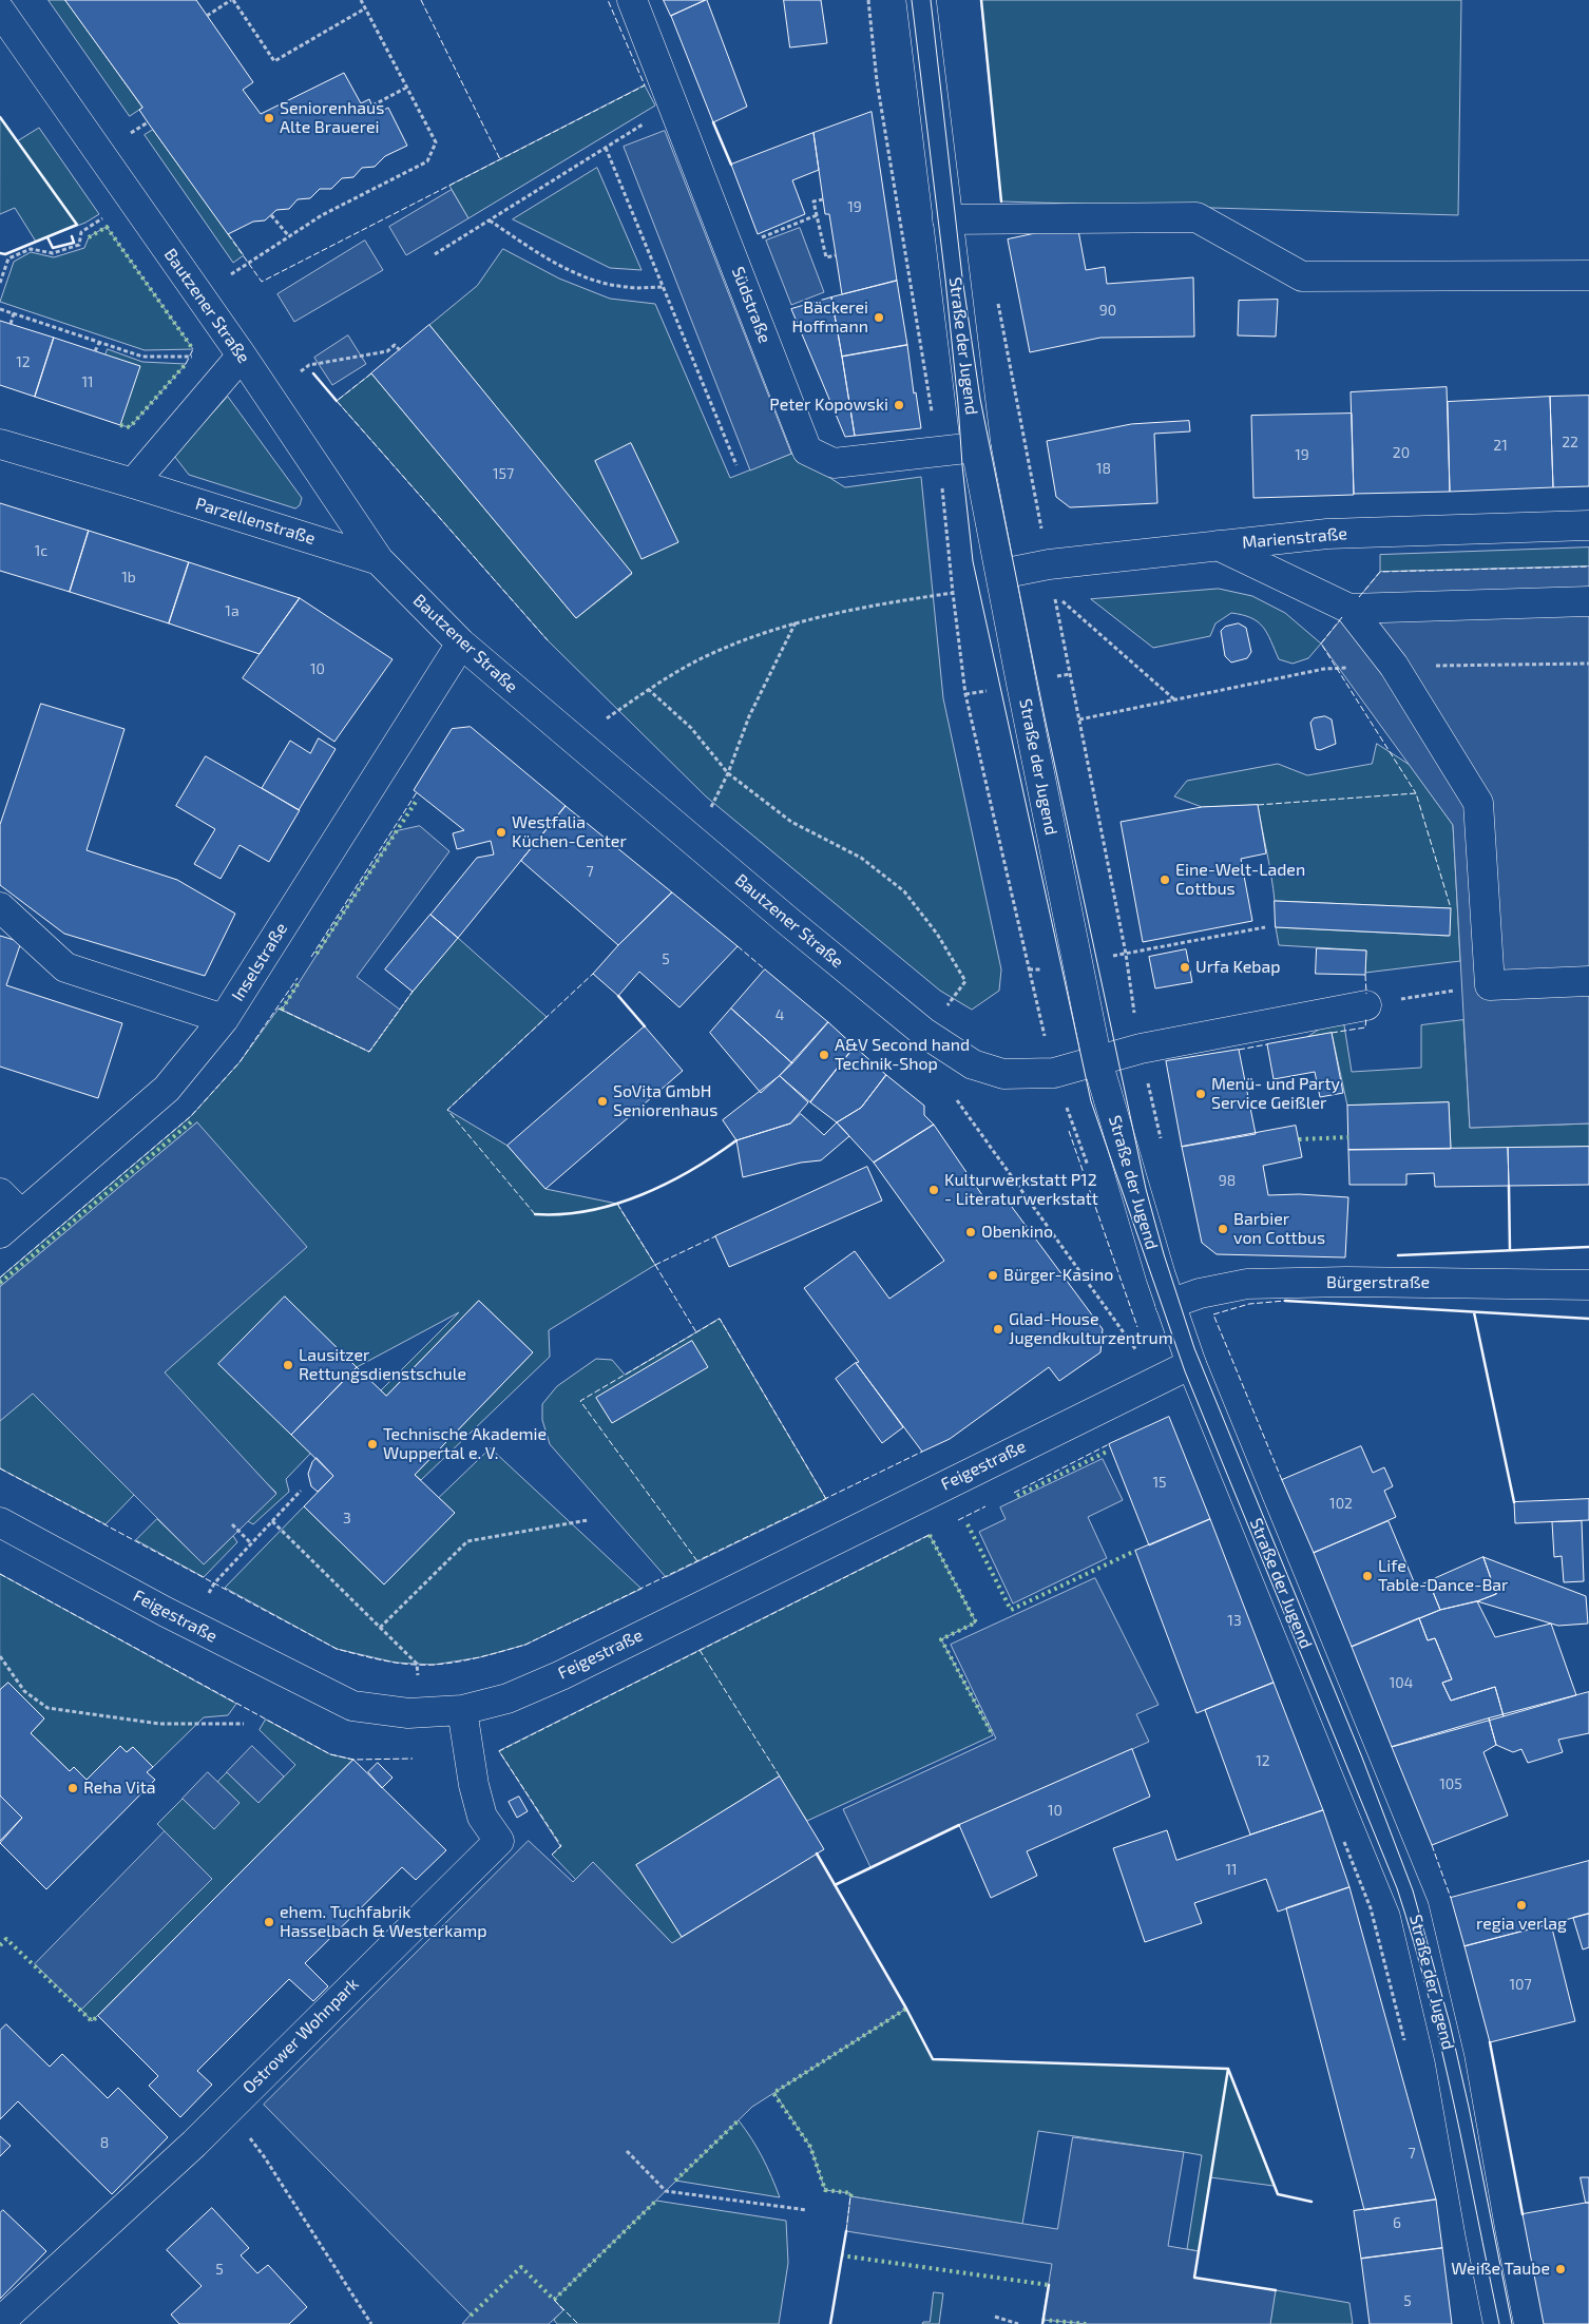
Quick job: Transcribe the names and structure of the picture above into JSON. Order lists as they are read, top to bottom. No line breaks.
{"streets":{"street":["Südstraße","Bautzener Straße","Straße der Jugend","Parzellenstraße","Marienstraße","Inselstraße","Bürgerstraße","Feigestraße","Ostrower Wohnpark"]},"crossings":[["Südstraße","Straße der Jugend"],["Bautzener Straße","Straße der Jugend"],["Bautzener Straße","Parzellenstraße"],["Bautzener Straße","Inselstraße"],["Straße der Jugend","Marienstraße"],["Straße der Jugend","Bürgerstraße"],["Straße der Jugend","Feigestraße"],["Feigestraße","Ostrower Wohnpark"]],"places":["Seniorenhaus Alte Brauerei","Bäckerei Hoffmann","Peter Kopowski","Westfalia Küchen-Center","Eine-Welt-Laden Cottbus","Urfa Kebap","A&V Second hand Technik-Shop","Menü- und Party Service Geißler","SoVita GmbH Seniorenhaus","Kulturwerkstatt P12 - Literaturwerkstatt","Barbier von Cottbus","Obenkino","Bürger-Kasino","Glad-House Jugendkulturzentrum","Lausitzer Rettungsdienstschule","Technische Akademie Wuppertal e. V.","Life Table-Dance-Bar","Reha Vita","regia verlag","ehem. Tuchfabrik Hasselbach & Westerkamp","Weiße Taube"],"house_numbers":["19","90","12","11","22","21","20","19","18","157","1c","1b","1a","10","7","5","4","98","15","102","3","13","104","12","105","10","11","107","8","7","6","5","5"]}
